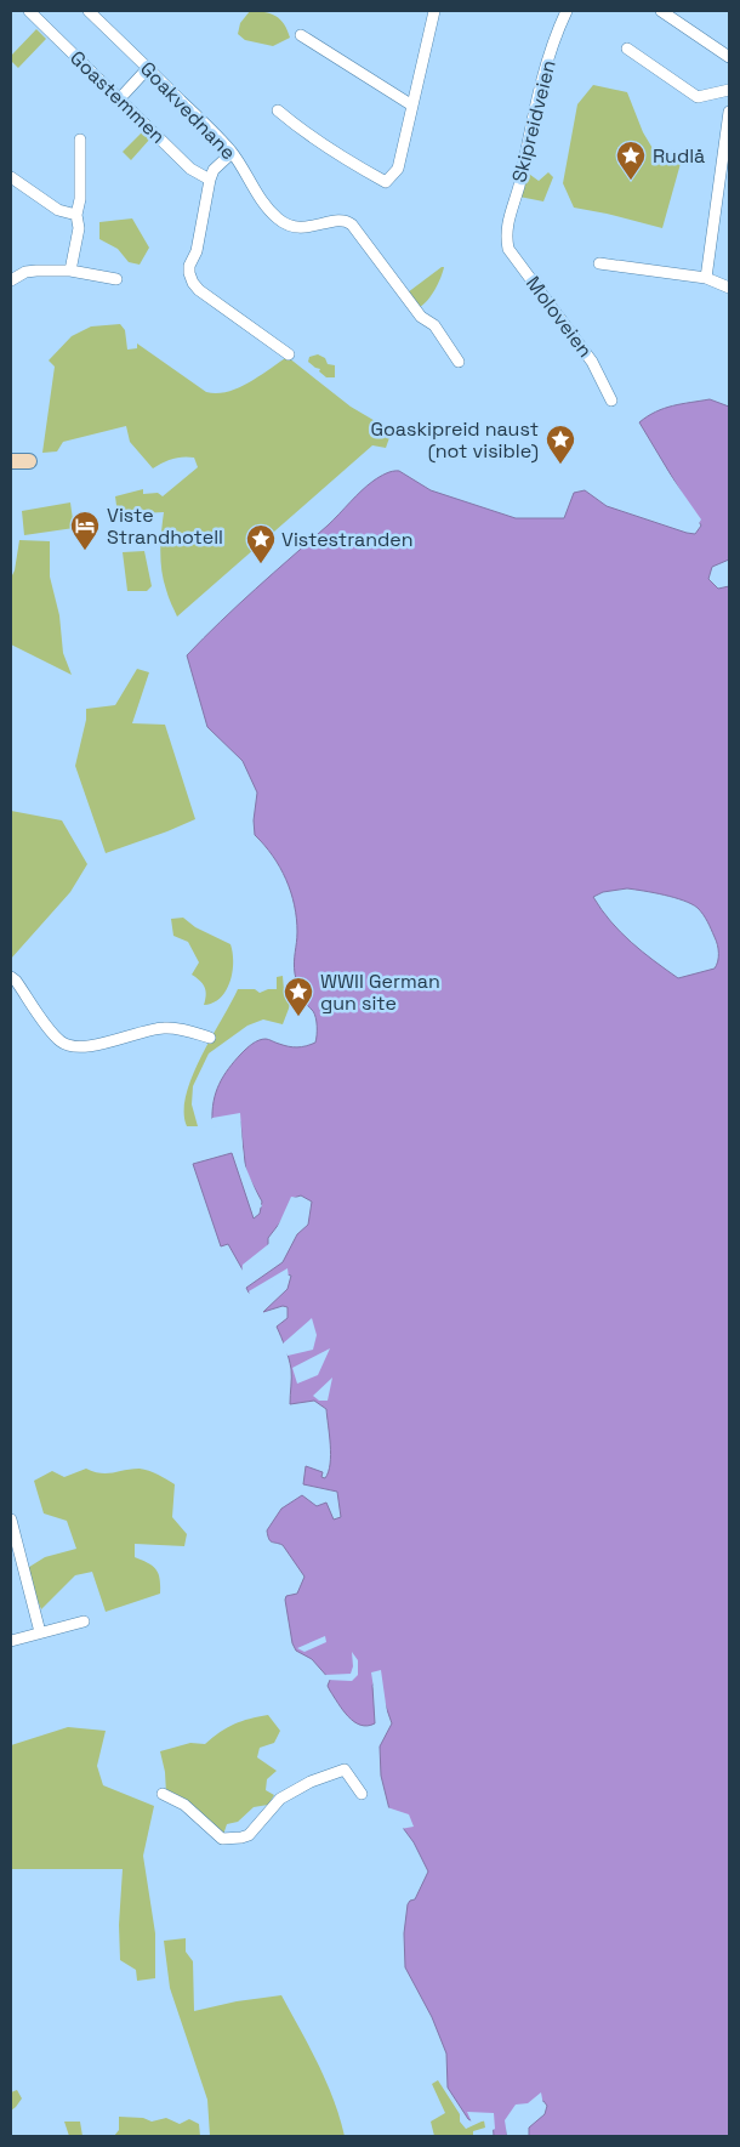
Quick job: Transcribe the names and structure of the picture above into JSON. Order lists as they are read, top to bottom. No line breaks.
{"streets":{"street":["Goastemmen","Goakvednane","Skipreidveien","Moloveien"]},"crossings":[["Skipreidveien","Moloveien"]],"places":{"place":["Rudlå","Goaskipreid naust (not visible)","Vistestranden","WWII German gun site"],"hotel":["Viste Strandhotell"]}}
